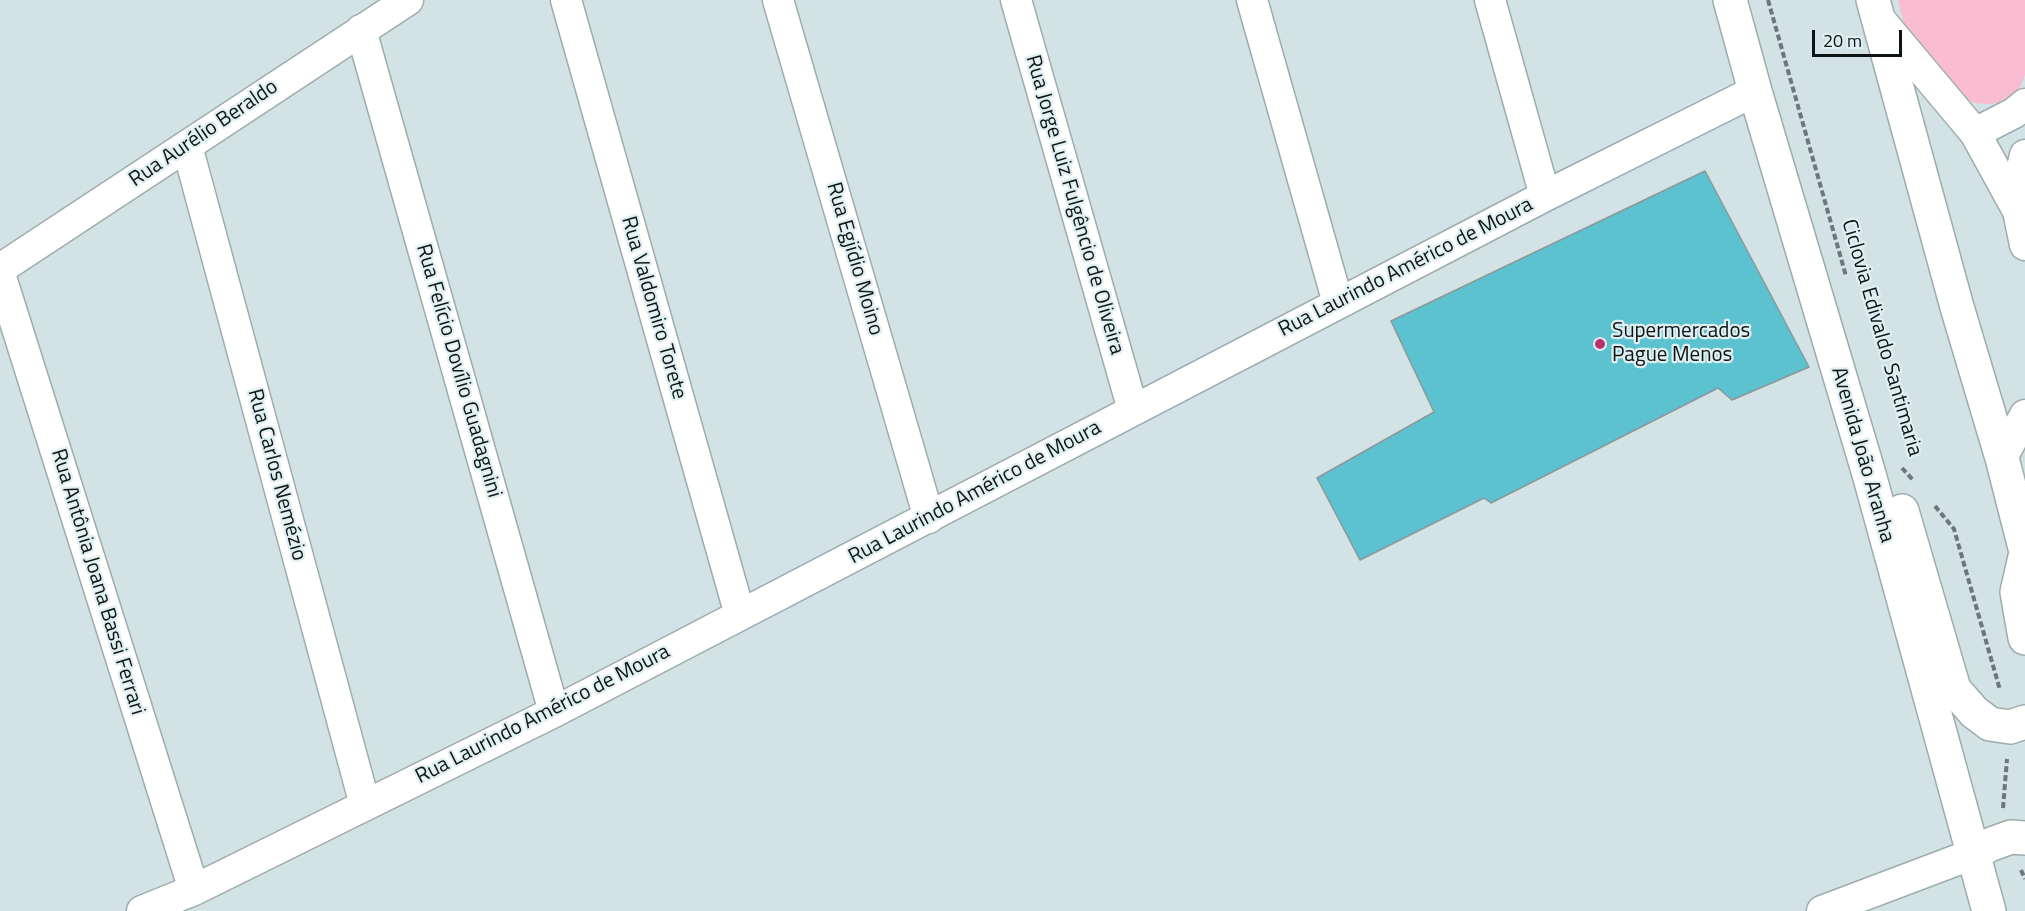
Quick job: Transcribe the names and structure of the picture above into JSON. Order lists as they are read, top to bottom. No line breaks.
{"streets":{"main road":["Avenida João Aranha"],"street":["Rua Aurélio Beraldo","Rua Jorge Luiz Fulgêncio de Oliveira","Rua Egjídio Moino","Rua Laurindo Américo de Moura","Rua Valdomiro Torete","Rua Felício Dovílio Guadagnini","Rua Carlos Nemézio","Rua Antônia Joana Bassi Ferrari"],"path":["Ciclovia Edivaldo Santimaria"]},"crossings":[["Rua Aurélio Beraldo","Rua Felício Dovílio Guadagnini"],["Rua Aurélio Beraldo","Rua Carlos Nemézio"],["Rua Aurélio Beraldo","Rua Antônia Joana Bassi Ferrari"],["Rua Jorge Luiz Fulgêncio de Oliveira","Rua Laurindo Américo de Moura"],["Rua Egjídio Moino","Rua Laurindo Américo de Moura"],["Rua Laurindo Américo de Moura","Rua Valdomiro Torete"],["Rua Laurindo Américo de Moura","Rua Felício Dovílio Guadagnini"],["Rua Laurindo Américo de Moura","Avenida João Aranha"],["Rua Laurindo Américo de Moura","Rua Carlos Nemézio"],["Rua Laurindo Américo de Moura","Rua Antônia Joana Bassi Ferrari"]],"places":["Supermercados Pague Menos"],"scale_bar":"20 m"}
